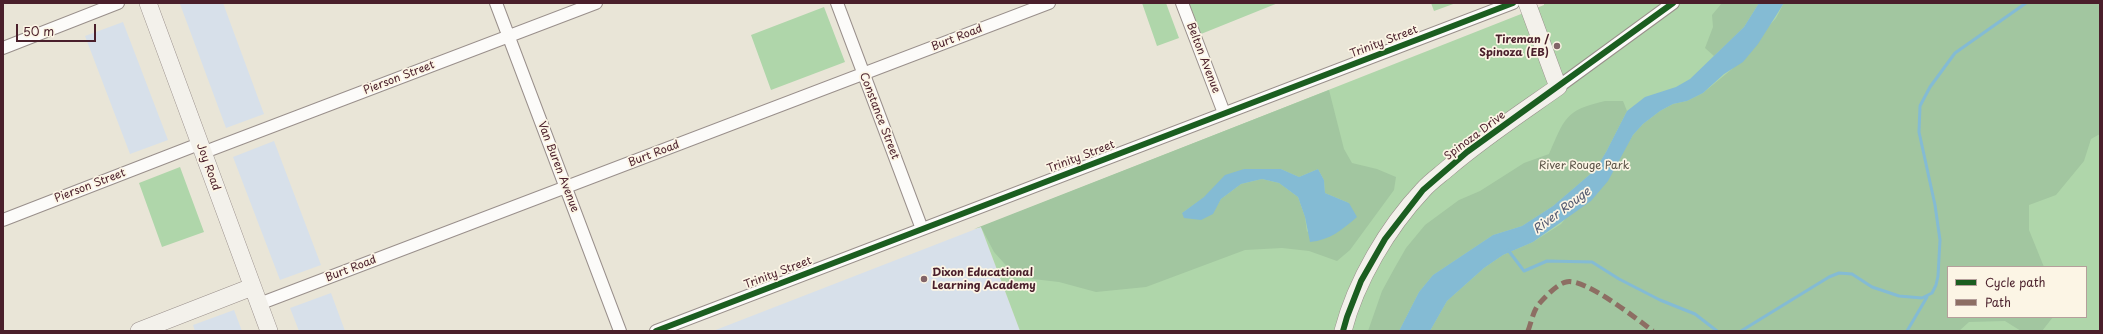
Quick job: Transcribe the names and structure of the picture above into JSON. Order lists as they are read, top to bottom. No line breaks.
{"streets":{"street":["Burt Road","Trinity Street","Belton Avenue","Pierson Street","Constance Street","Spinoza Drive","Joy Road","Van Buren Avenue"]},"crossings":[["Burt Road","Constance Street"],["Burt Road","Joy Road"],["Burt Road","Van Buren Avenue"],["Trinity Street","Belton Avenue"],["Trinity Street","Constance Street"],["Pierson Street","Joy Road"],["Pierson Street","Van Buren Avenue"]],"water":["River Rouge"],"parks":["River Rouge Park"],"places":["Tireman / Spinoza (EB)","Dixon Educational Learning Academy"],"legend":["Cycle path","Path"],"scale_bar":"50 m"}
